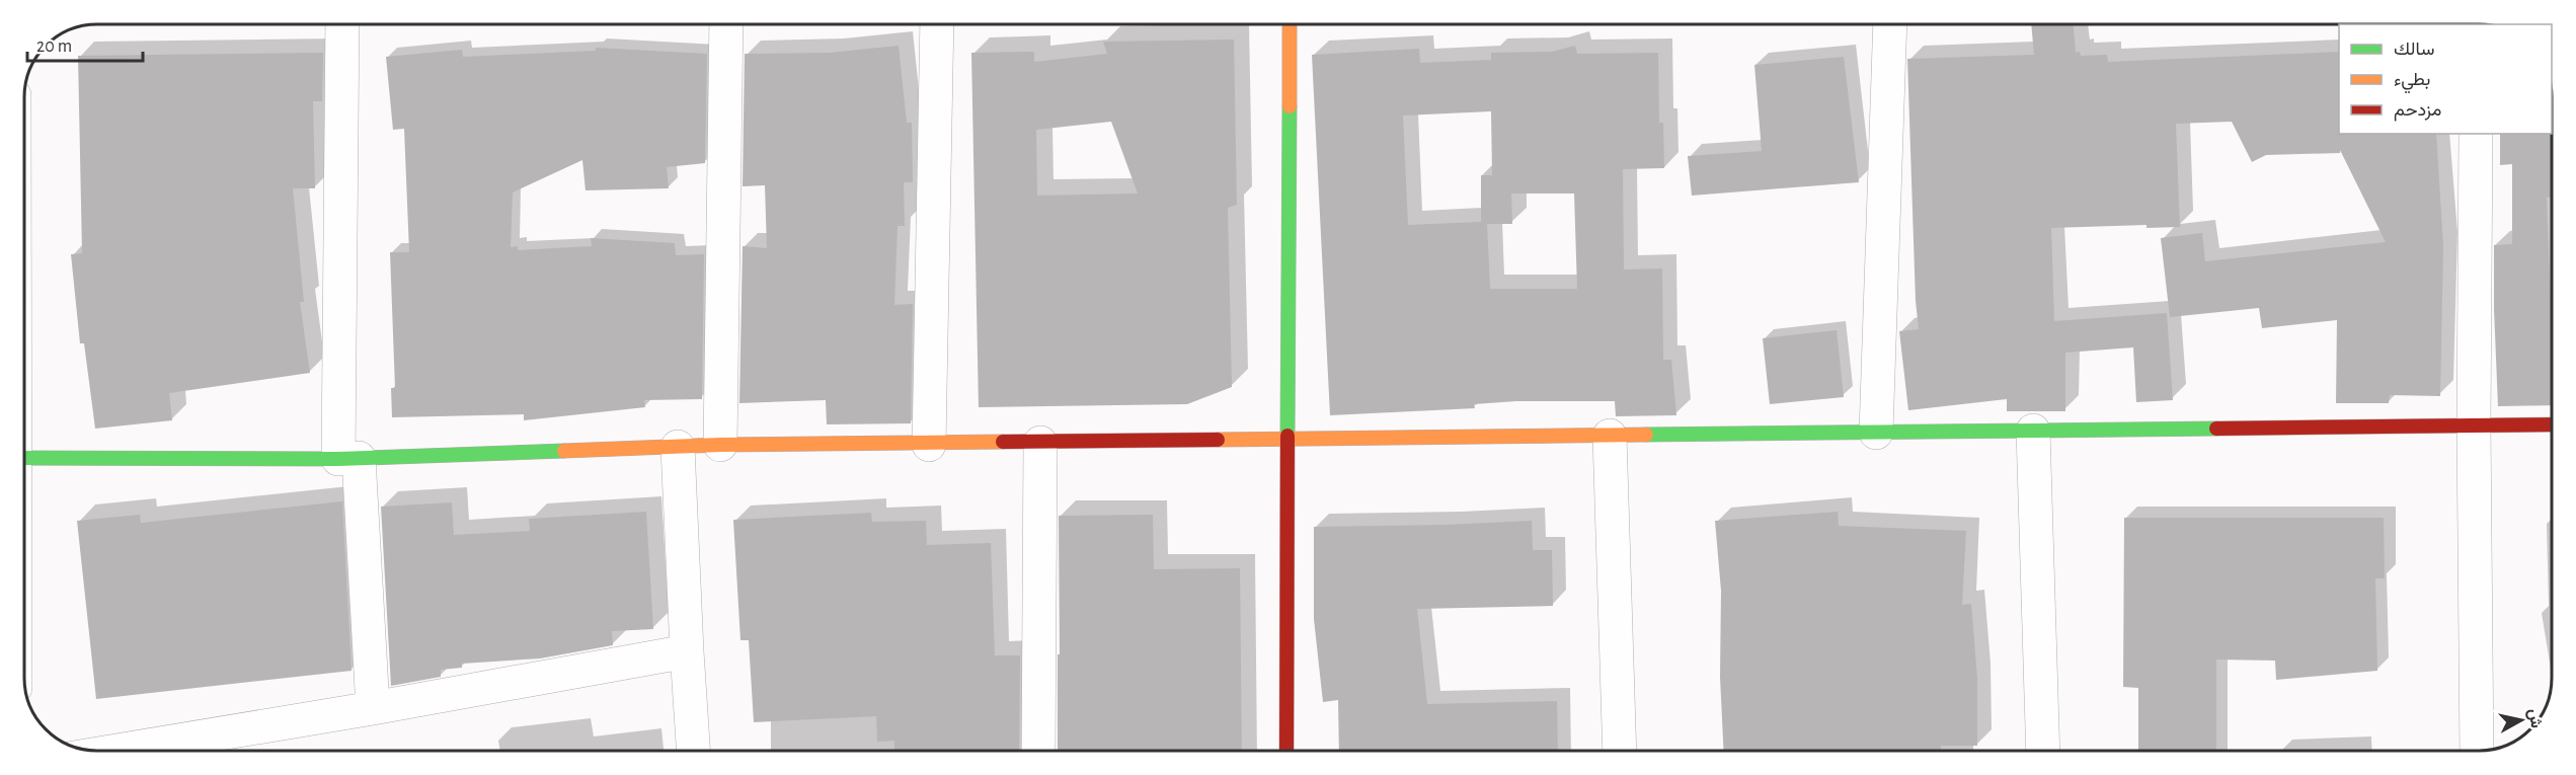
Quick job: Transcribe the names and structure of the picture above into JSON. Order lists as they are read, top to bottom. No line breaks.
{"legend":["سالك","بطيء","مزدحم"],"scale_bar":"20 m","north":"right"}
